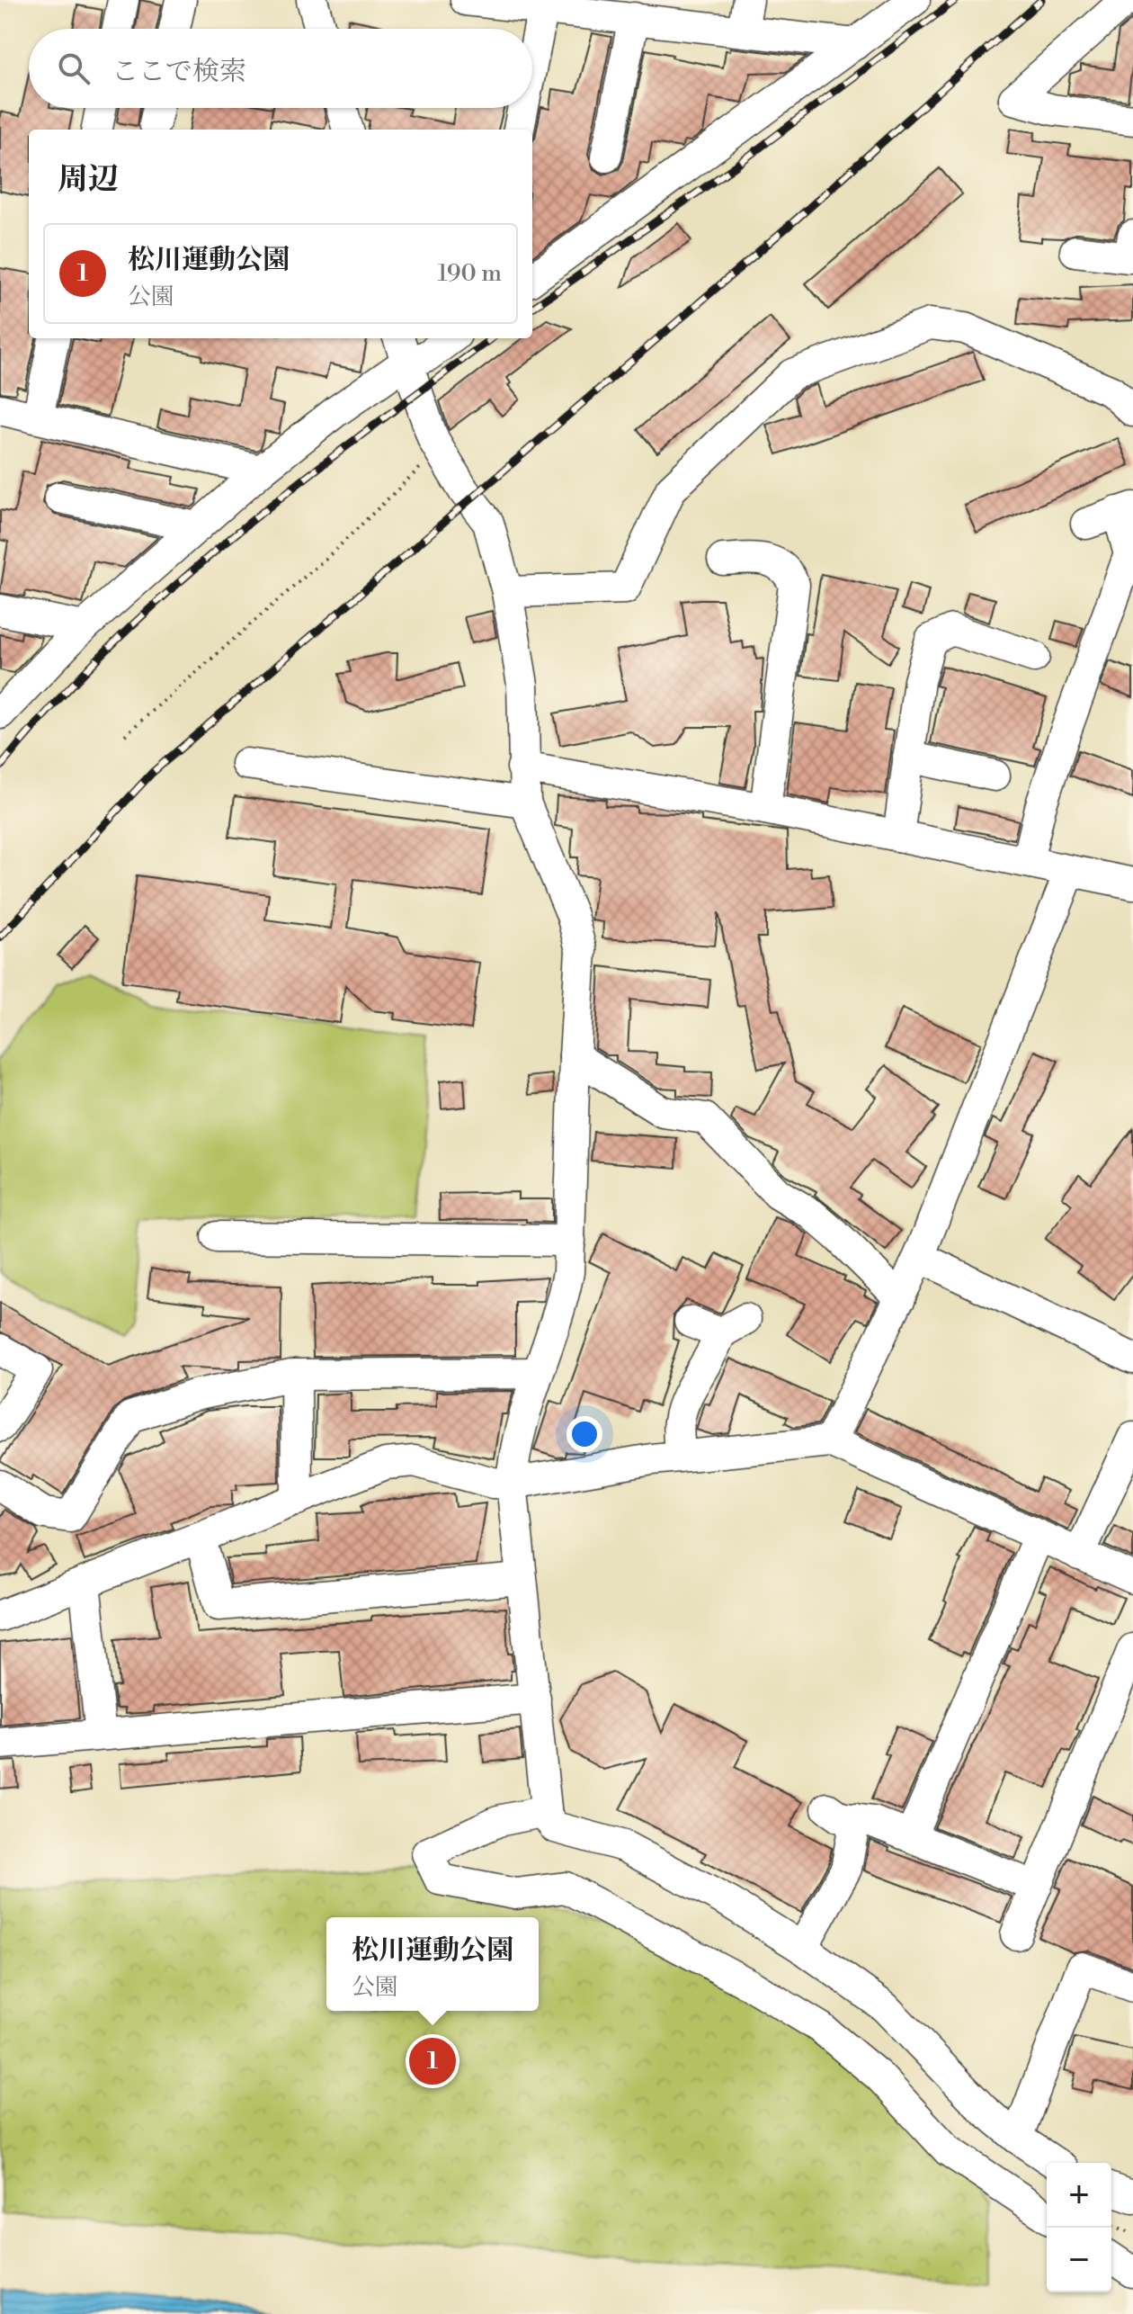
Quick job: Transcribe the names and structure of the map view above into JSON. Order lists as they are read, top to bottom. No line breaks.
{"page":{"search":"ここで検索","heading":"周辺","list":[{"mark":"1","name":"松川運動公園","note":"公園","value":"190 m"}],"popup":["松川運動公園","公園"],"pins":"1","map_buttons":["+","−"]}}
